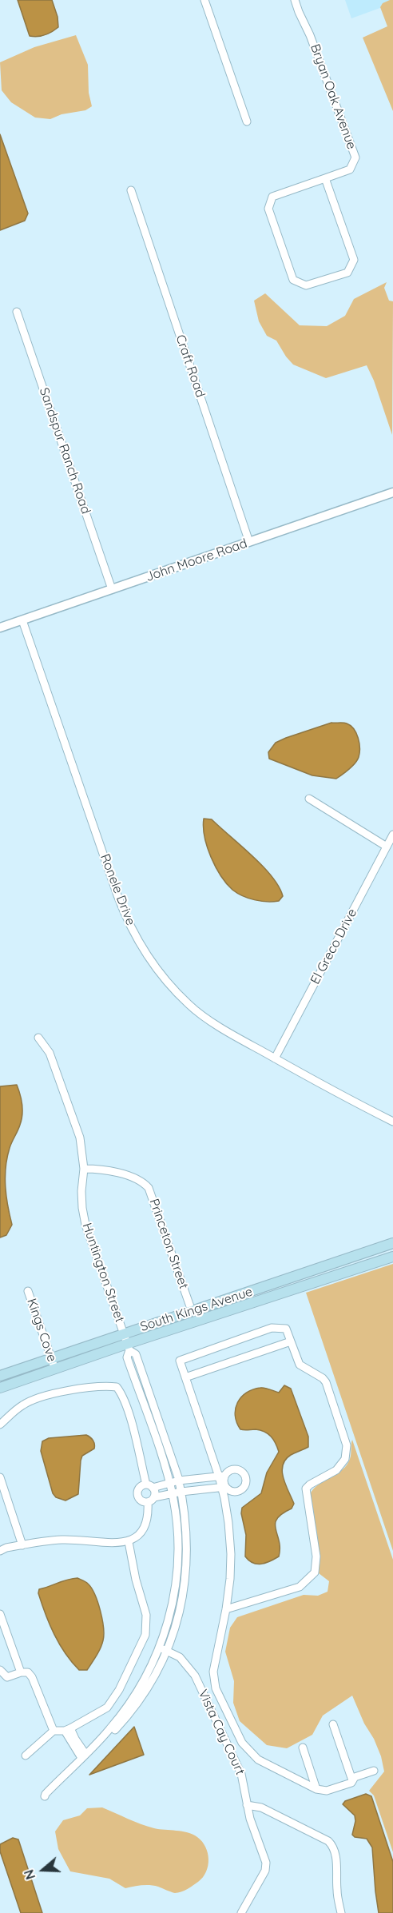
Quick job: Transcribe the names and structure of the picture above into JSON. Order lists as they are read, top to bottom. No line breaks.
{"streets":{"main road":["South Kings Avenue"],"street":["Bryan Oak Avenue","Craft Road","Sandspur Ranch Road","John Moore Road","Ronele Drive","El Greco Drive","Princeton Street","Huntington Street","Kings Cove","Vista Cay Court"]},"crossings":[["Craft Road","John Moore Road"],["Sandspur Ranch Road","John Moore Road"],["John Moore Road","Ronele Drive"],["Ronele Drive","El Greco Drive"],["Princeton Street","Huntington Street"],["Princeton Street","South Kings Avenue"],["Huntington Street","South Kings Avenue"],["South Kings Avenue","Kings Cove"]],"north":"left"}
